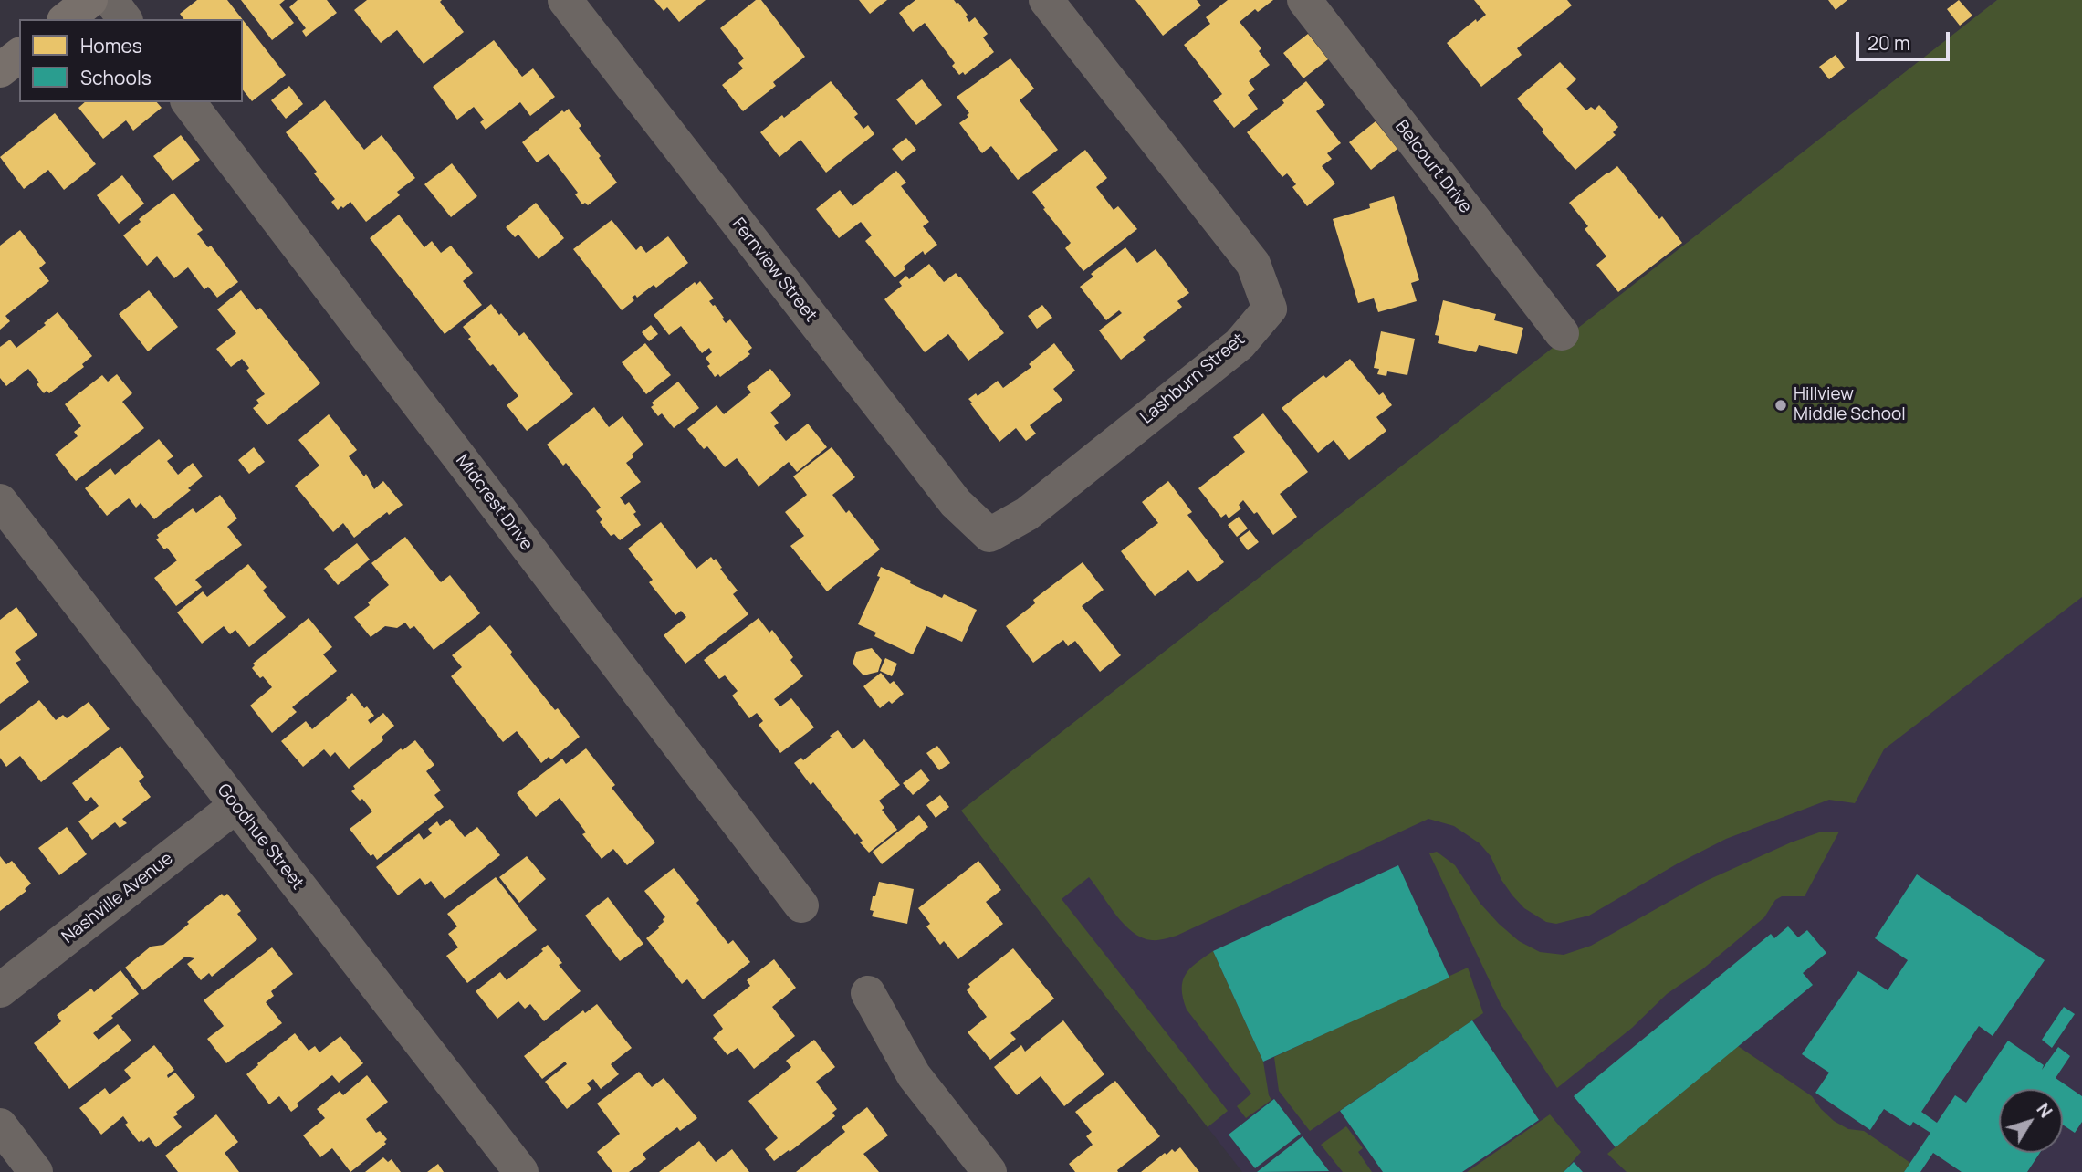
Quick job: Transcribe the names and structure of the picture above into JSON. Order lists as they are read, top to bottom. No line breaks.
{"streets":{"street":["Belcourt Drive","Fernview Street","Lashburn Street","Midcrest Drive","Goodhue Street","Nashville Avenue"]},"crossings":[["Fernview Street","Lashburn Street"],["Goodhue Street","Nashville Avenue"]],"places":["Hillview Middle School"],"legend":["Homes","Schools"],"scale_bar":"20 m","north":"top right"}
